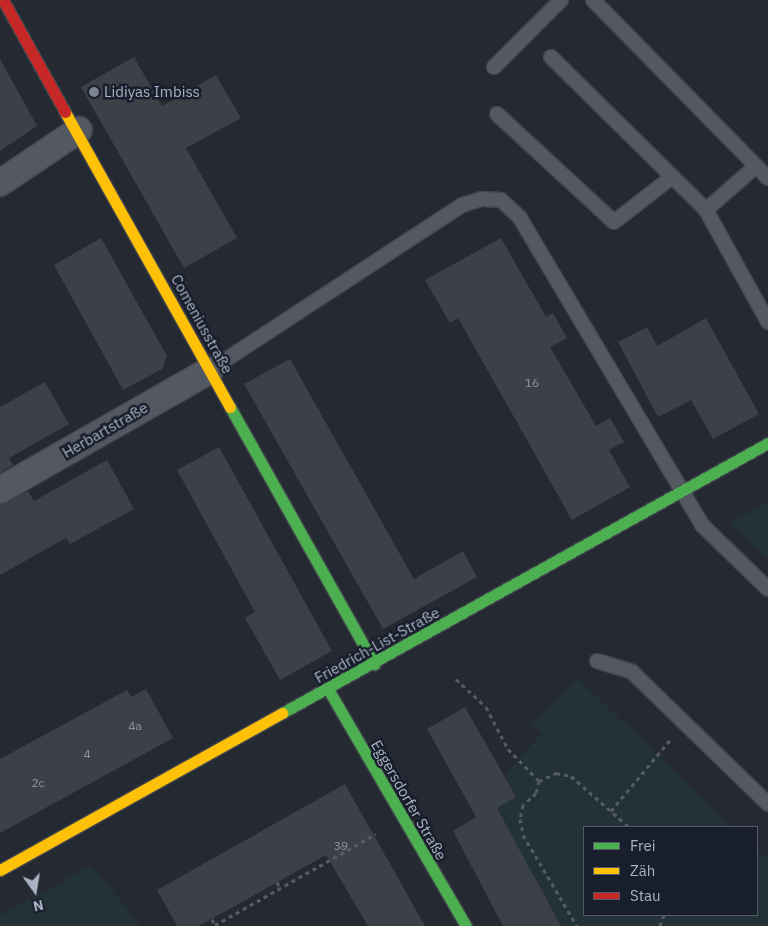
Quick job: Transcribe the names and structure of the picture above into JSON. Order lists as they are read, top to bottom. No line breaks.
{"streets":{"street":["Comeniusstraße","Herbartstraße","Friedrich-List-Straße","Eggersdorfer Straße"]},"crossings":[["Comeniusstraße","Herbartstraße"],["Comeniusstraße","Friedrich-List-Straße"],["Friedrich-List-Straße","Eggersdorfer Straße"]],"places":["Lidiyas Imbiss"],"house_numbers":["16","4a","4","2c","39"],"legend":["Frei","Zäh","Stau"],"north":"bottom"}
